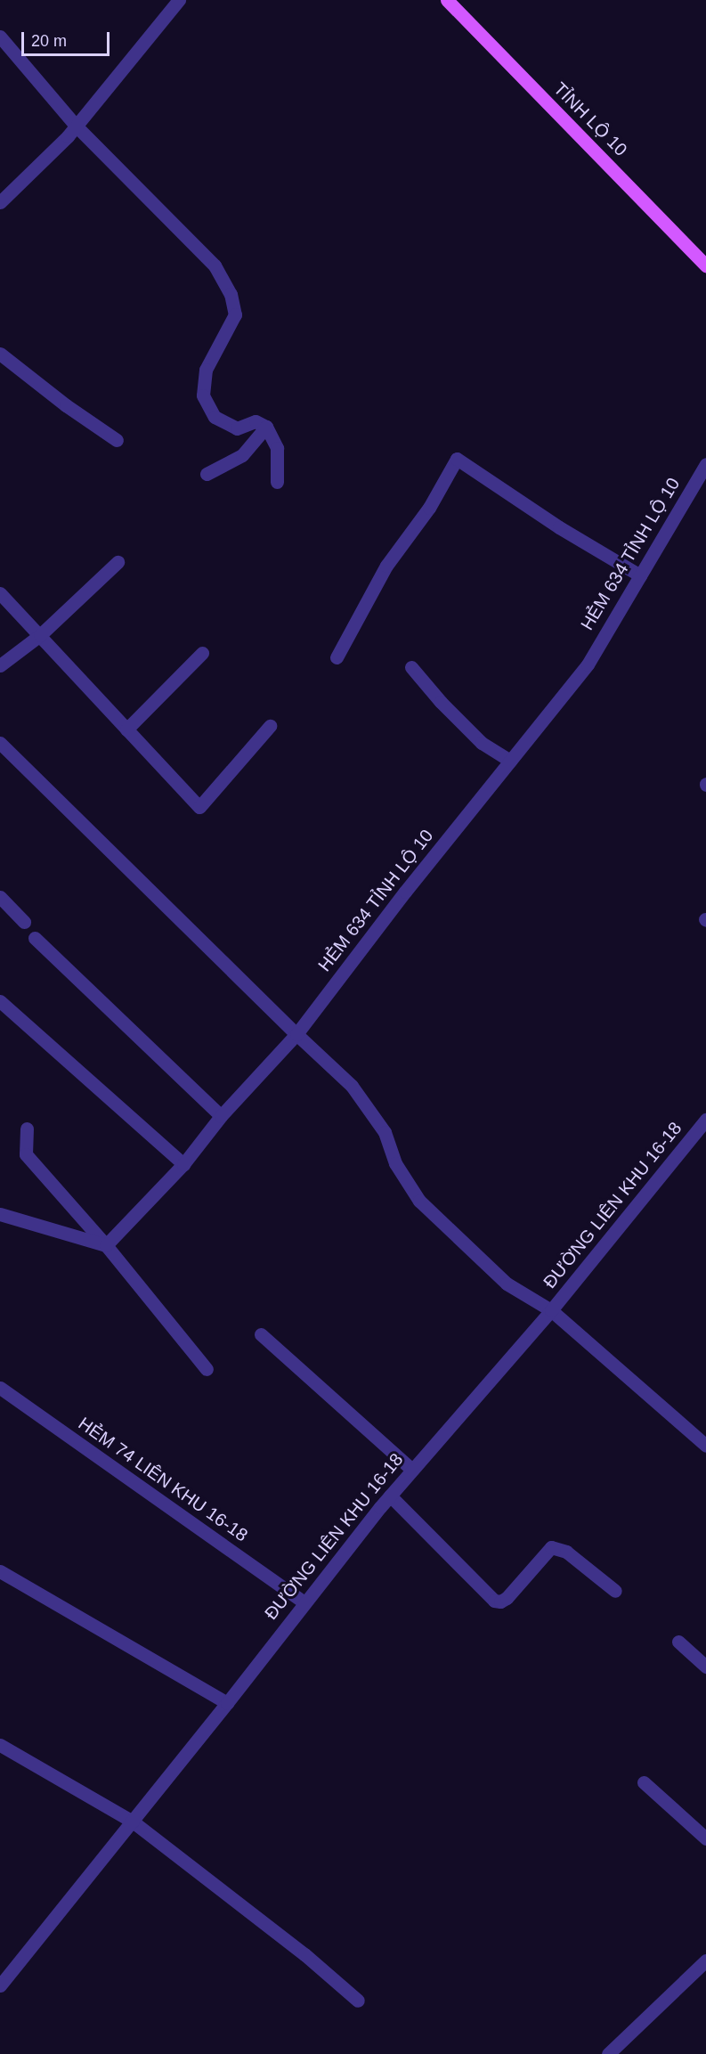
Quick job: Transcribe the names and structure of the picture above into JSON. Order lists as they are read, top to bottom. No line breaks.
{"streets":{"main road":["TỈNH LỘ 10"],"street":["HẺM 634 TỈNH LỘ 10","ĐƯỜNG LIÊN KHU 16-18","HẺM 74 LIÊN KHU 16-18"]},"crossings":[["ĐƯỜNG LIÊN KHU 16-18","HẺM 74 LIÊN KHU 16-18"]],"scale_bar":"20 m"}
